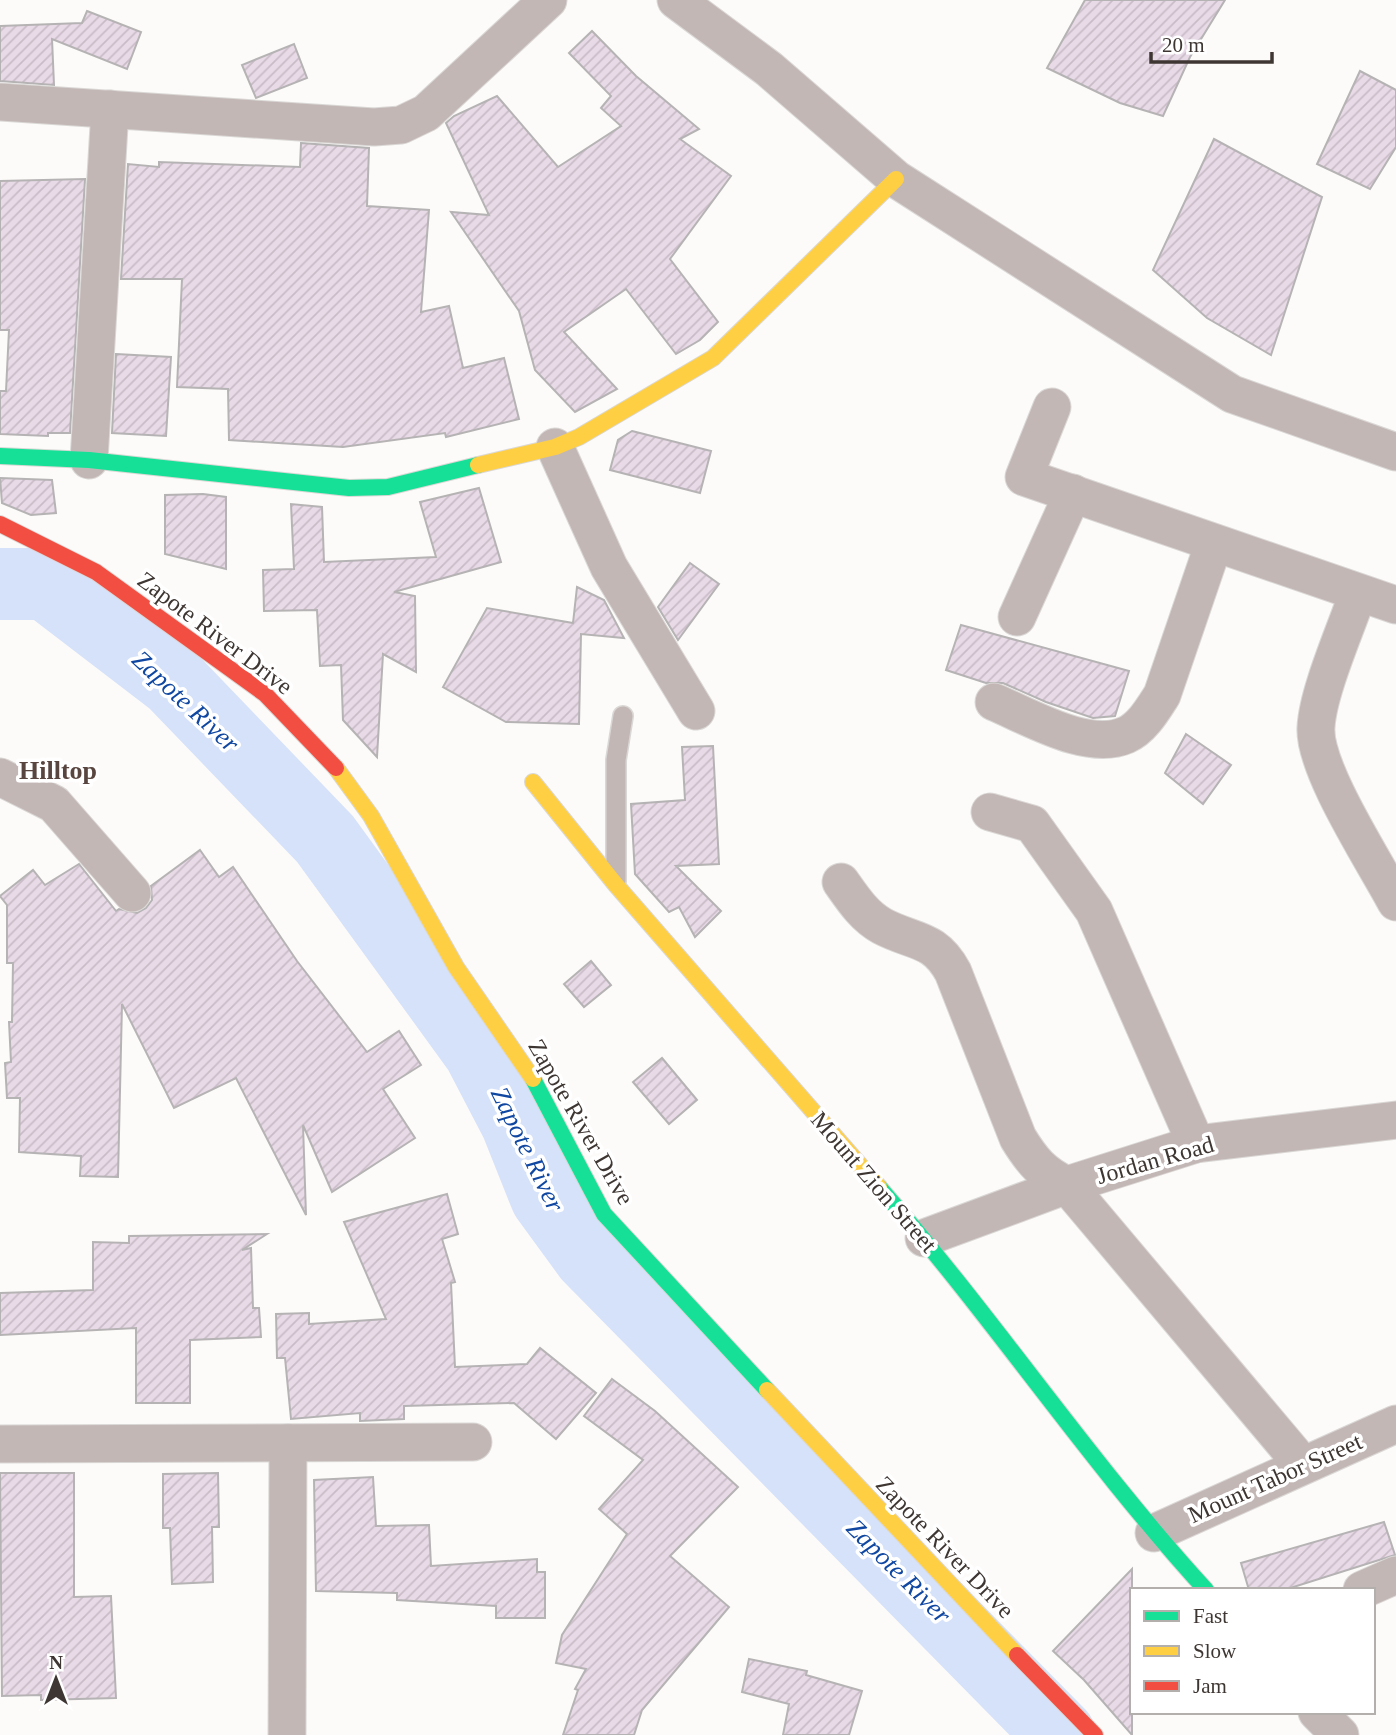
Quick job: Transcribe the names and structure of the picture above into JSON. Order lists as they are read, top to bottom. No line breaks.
{"streets":{"street":["Zapote River Drive","Jordan Road","Mount Zion Street","Mount Tabor Street"]},"crossings":[["Jordan Road","Mount Zion Street"],["Mount Zion Street","Mount Tabor Street"]],"districts":["Hilltop"],"water":["Zapote River"],"legend":["Fast","Slow","Jam"],"scale_bar":"20 m","north":"top"}
